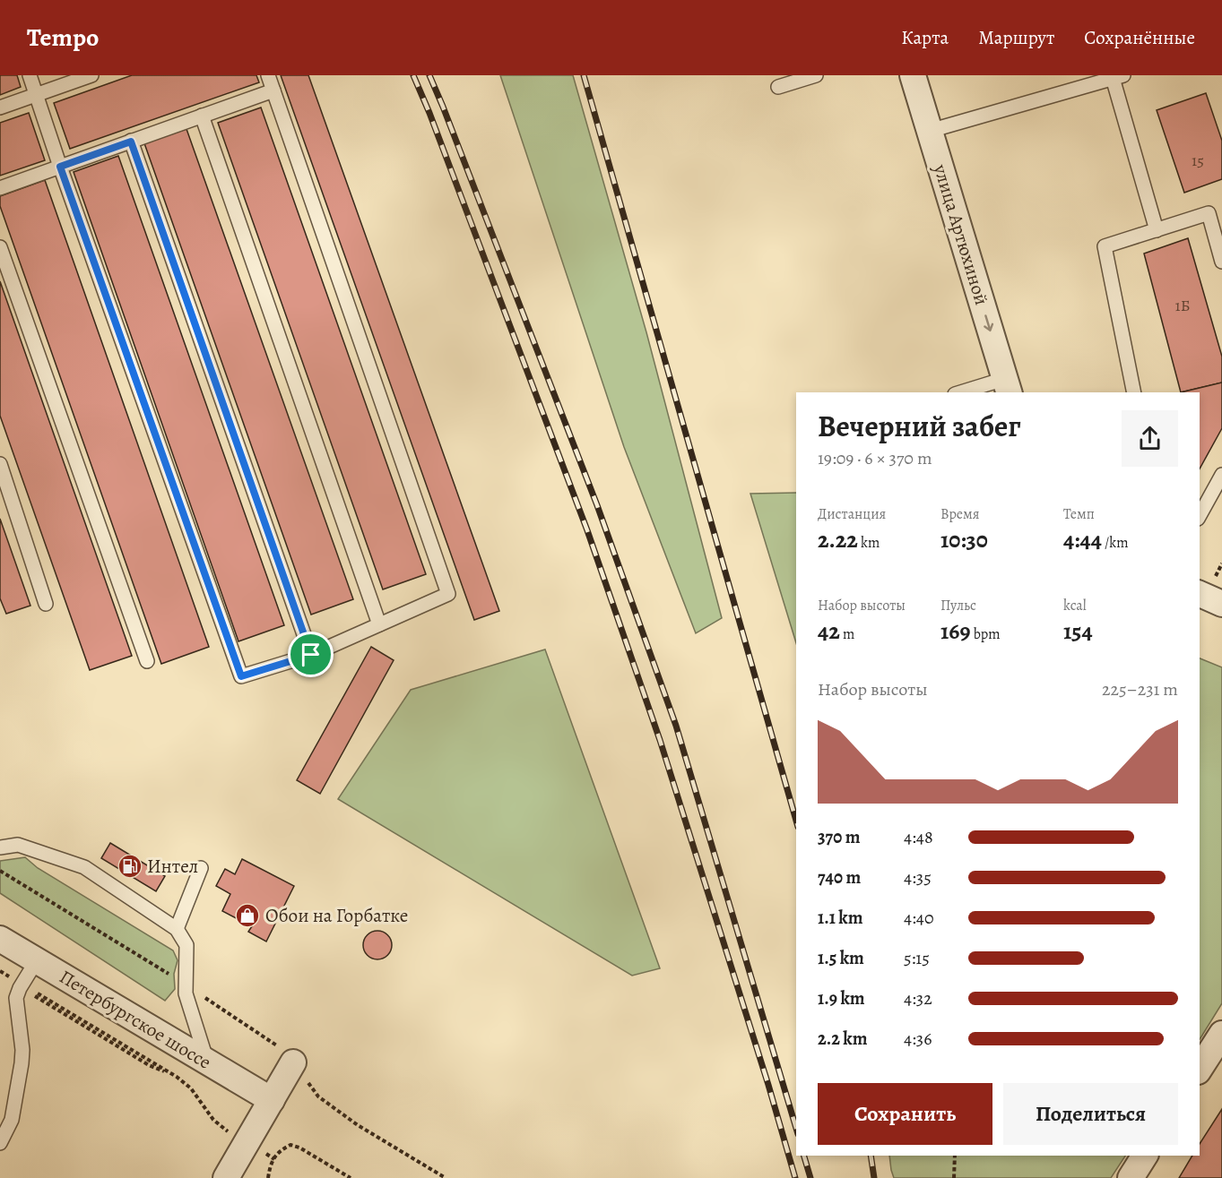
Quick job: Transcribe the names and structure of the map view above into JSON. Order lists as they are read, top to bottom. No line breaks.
{"streets":{"street":["улица Артюхиной","Петербургское шоссе"]},"one_way":["улица Артюхиной"],"places":{"fuel station":["Интел"],"shop":["Обои на Горбатке"]},"house_numbers":["15","1Б"],"page":{"header":"Tempo","nav":["Карта","Маршрут","Сохранённые"],"heading":["Вечерний забег","19:09 · 6 × 370 m"],"stats":[["Дистанция","2.22 km"],["Время","10:30"],["Темп","4:44 /km"],["Набор высоты","42 m"],["Пульс","169 bpm"],["kcal","154"]],"chart":["Набор высоты","225–231 m"],"list":[{"name":"370 m","note":"4:48"},{"name":"740 m","note":"4:35"},{"name":"1.1 km","note":"4:40"},{"name":"1.5 km","note":"5:15"},{"name":"1.9 km","note":"4:32"},{"name":"2.2 km","note":"4:36"}],"buttons":["Сохранить","Поделиться"]}}
